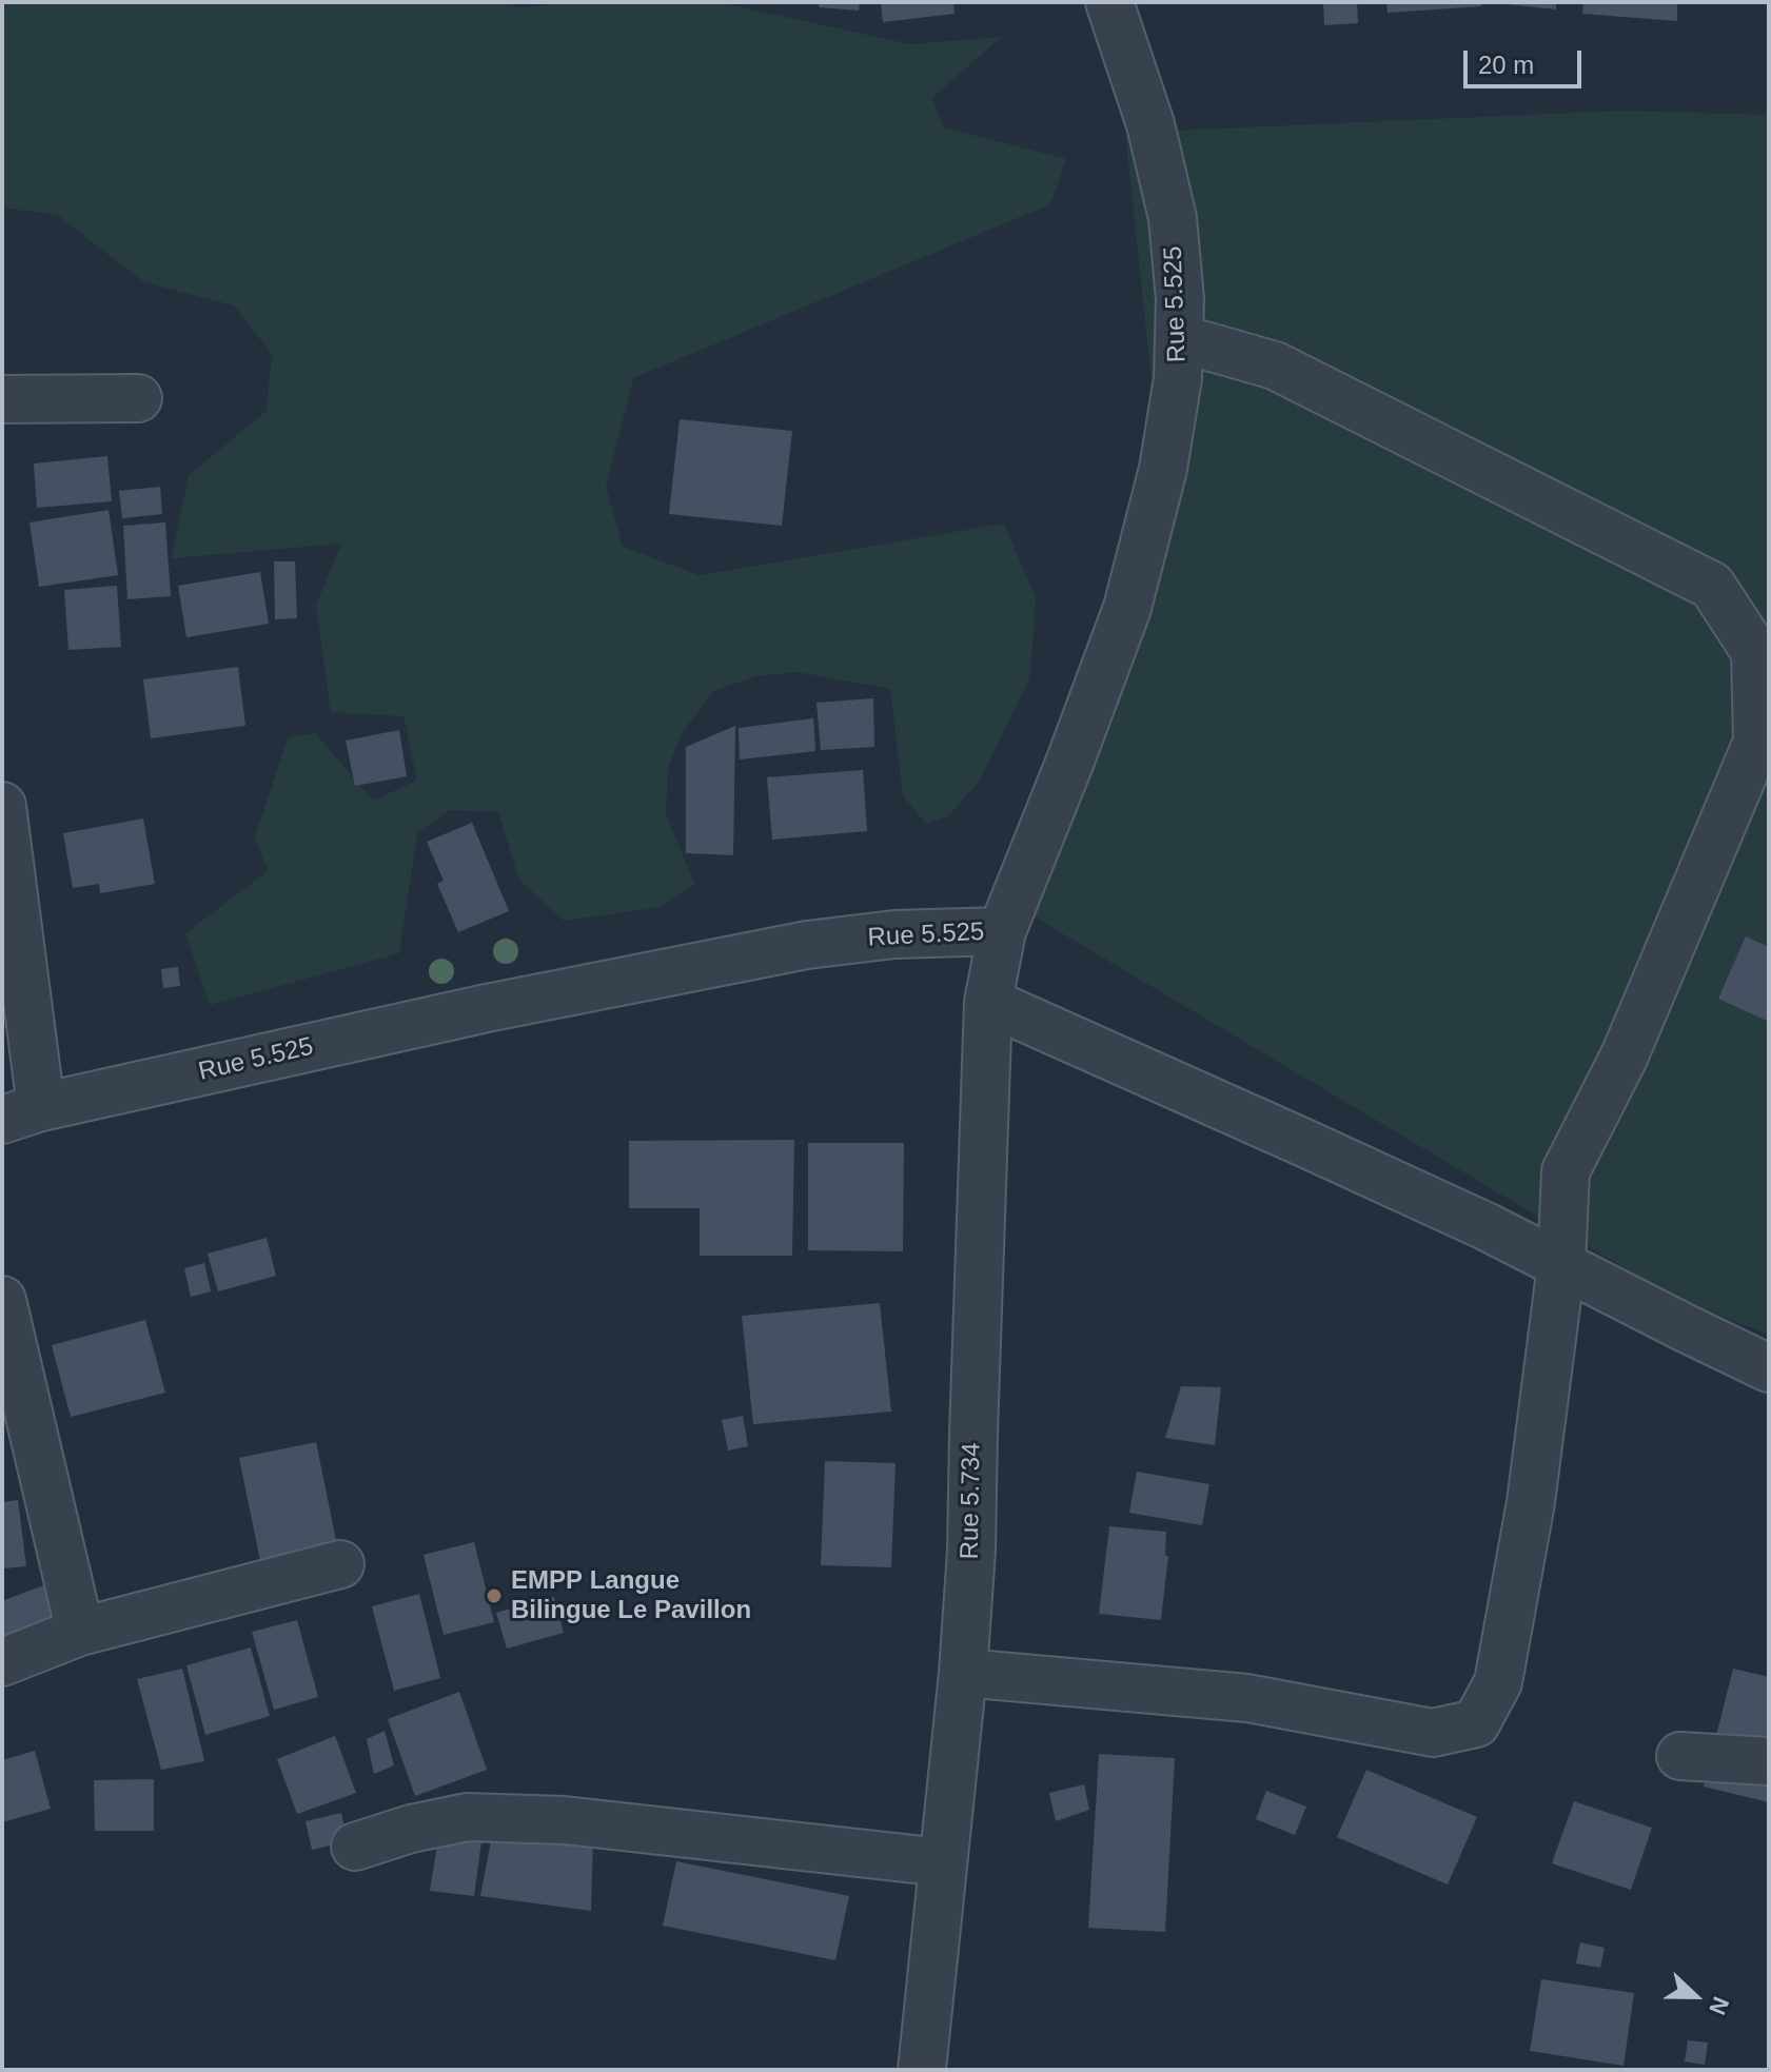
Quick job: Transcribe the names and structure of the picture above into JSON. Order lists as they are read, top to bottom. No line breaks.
{"streets":{"street":["Rue 5.525","Rue 5.734"]},"crossings":[["Rue 5.525","Rue 5.734"]],"places":["EMPP Langue Bilingue Le Pavillon"],"scale_bar":"20 m","north":"right"}
